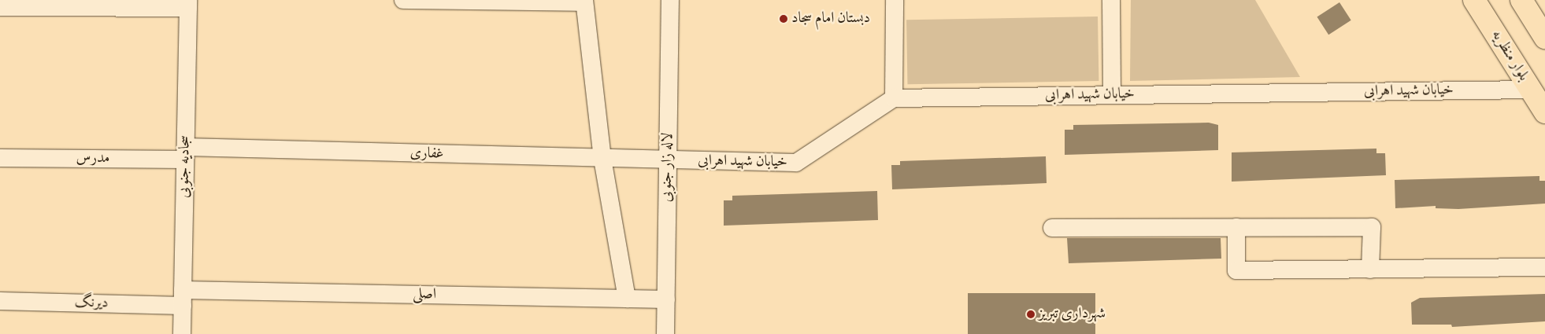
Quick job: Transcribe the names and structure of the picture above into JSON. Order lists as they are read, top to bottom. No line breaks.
{"streets":{"main road":["بلوار منظریه"],"street":["خیابان شهید اهرابی","غفاری","مدرس","سجادیه جنوبی","لاله زار جنوبی","اصلی","دیرنگ"]},"crossings":[["بلوار منظریه","خیابان شهید اهرابی"],["خیابان شهید اهرابی","غفاری"],["خیابان شهید اهرابی","لاله زار جنوبی"],["غفاری","مدرس"],["غفاری","سجادیه جنوبی"],["غفاری","لاله زار جنوبی"],["مدرس","سجادیه جنوبی"],["سجادیه جنوبی","اصلی"],["سجادیه جنوبی","دیرنگ"],["لاله زار جنوبی","اصلی"],["اصلی","دیرنگ"]],"places":["دبستان امام سجاد","شهرداری تبریز"]}
